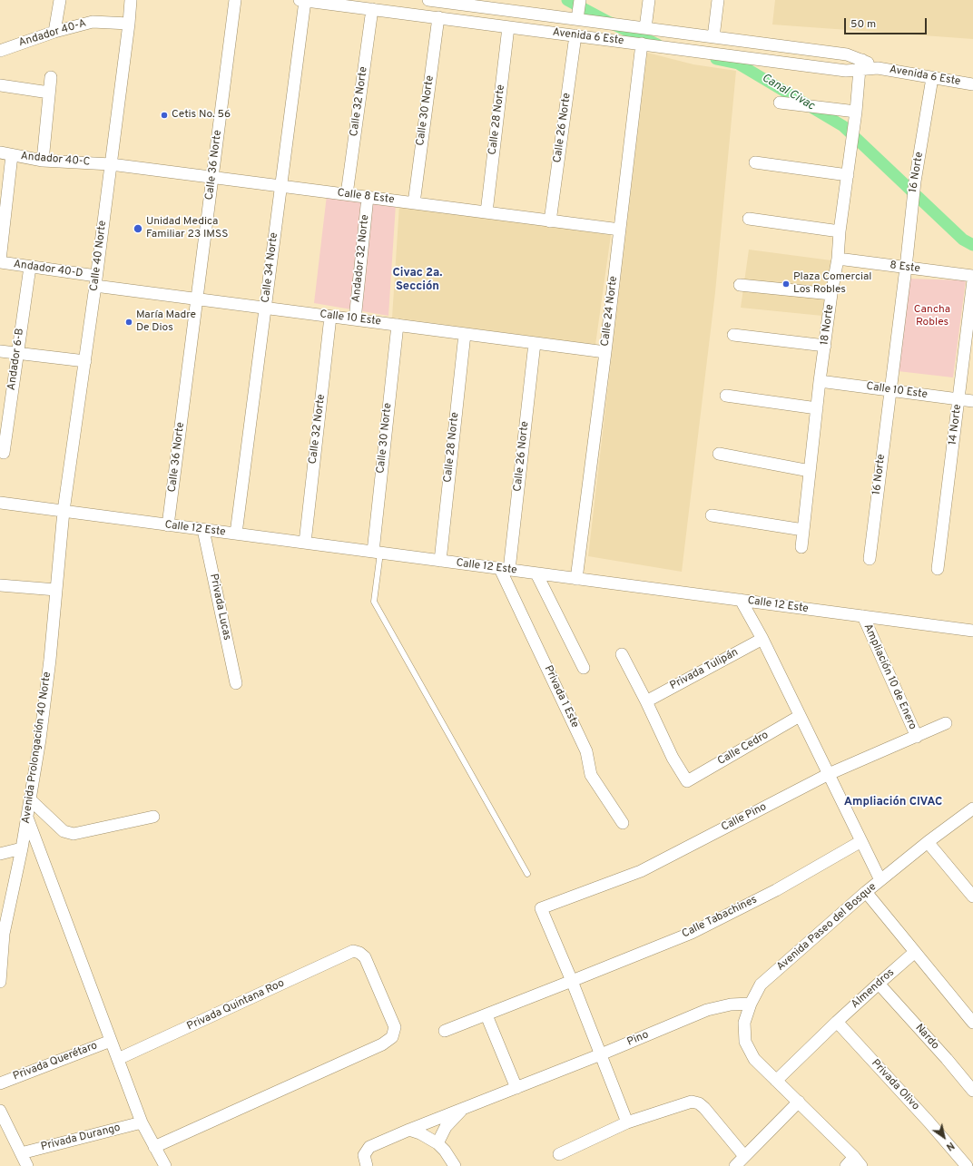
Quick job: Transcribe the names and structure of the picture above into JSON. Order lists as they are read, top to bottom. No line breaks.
{"streets":{"street":["Andador 40-A","Avenida 6 Este","Calle 32 Norte","Calle 30 Norte","Calle 28 Norte","Calle 26 Norte","Andador 40-C","Calle 36 Norte","16 Norte","Calle 8 Este","Calle 40 Norte","Andador 32 Norte","Calle 34 Norte","8 Este","Andador 40-D","Calle 24 Norte","Calle 10 Este","18 Norte","Andador 6-B","14 Norte","Calle 12 Este","Privada Lucas","Privada Tulipán","Ampliación 10 de Enero","Privada 1 Este","Avenida Prolongación 40 Norte","Calle Cedro","Calle Pino","Calle Tabachines","Avenida Paseo del Bosque","Almendros","Privada Quintana Roo","Nardo","Pino","Privada Querétaro","Privada Olivo","Privada Durango"]},"crossings":[["Andador 40-A","Calle 40 Norte"],["Avenida 6 Este","Calle 32 Norte"],["Avenida 6 Este","Calle 30 Norte"],["Avenida 6 Este","Calle 28 Norte"],["Avenida 6 Este","Calle 26 Norte"],["Avenida 6 Este","16 Norte"],["Avenida 6 Este","Calle 34 Norte"],["Avenida 6 Este","Calle 24 Norte"],["Avenida 6 Este","18 Norte"],["Calle 32 Norte","Calle 8 Este"],["Calle 32 Norte","Calle 10 Este"],["Calle 32 Norte","Calle 12 Este"],["Calle 30 Norte","Calle 8 Este"],["Calle 30 Norte","Calle 10 Este"],["Calle 30 Norte","Calle 12 Este"],["Calle 28 Norte","Calle 8 Este"],["Calle 28 Norte","Calle 10 Este"],["Calle 28 Norte","Calle 12 Este"],["Calle 26 Norte","Calle 8 Este"],["Calle 26 Norte","Calle 10 Este"],["Calle 26 Norte","Calle 12 Este"],["Calle 26 Norte","Privada 1 Este"],["Andador 40-C","Calle 8 Este"],["Andador 40-C","Calle 40 Norte"],["Calle 36 Norte","Calle 8 Este"],["Calle 36 Norte","Calle 10 Este"],["Calle 36 Norte","Calle 12 Este"],["16 Norte","8 Este"],["16 Norte","Calle 10 Este"],["Calle 8 Este","Calle 40 Norte"],["Calle 8 Este","Andador 32 Norte"],["Calle 8 Este","Calle 34 Norte"],["Calle 8 Este","Calle 24 Norte"],["Calle 40 Norte","Andador 40-D"],["Calle 40 Norte","Calle 10 Este"],["Calle 40 Norte","Calle 12 Este"],["Calle 40 Norte","Avenida Prolongación 40 Norte"],["Andador 32 Norte","Calle 10 Este"],["Calle 34 Norte","Calle 10 Este"],["Calle 34 Norte","Calle 12 Este"],["8 Este","18 Norte"],["Andador 40-D","Calle 10 Este"],["Andador 40-D","Andador 6-B"],["Calle 24 Norte","Calle 10 Este"],["Calle 24 Norte","Calle 12 Este"],["Calle 10 Este","18 Norte"],["Calle 10 Este","14 Norte"],["Calle 12 Este","Privada Lucas"],["Calle 12 Este","Ampliación 10 de Enero"],["Calle 12 Este","Privada 1 Este"],["Calle 12 Este","Avenida Prolongación 40 Norte"],["Calle 12 Este","Avenida Paseo del Bosque"],["Privada Tulipán","Calle Cedro"],["Privada Tulipán","Avenida Paseo del Bosque"],["Ampliación 10 de Enero","Calle Pino"],["Calle Cedro","Avenida Paseo del Bosque"],["Calle Pino","Calle Tabachines"],["Calle Pino","Avenida Paseo del Bosque"],["Calle Tabachines","Avenida Paseo del Bosque"],["Avenida Paseo del Bosque","Almendros"],["Avenida Paseo del Bosque","Pino"],["Almendros","Nardo"],["Almendros","Privada Olivo"]],"districts":["Civac 2a. Sección","Ampliación CIVAC"],"water":["Canal Civac"],"parks":["Cancha Robles"],"places":["Cetis No. 56","Unidad Medica Familiar 23 IMSS","Plaza Comercial Los Robles","María Madre De Dios"],"scale_bar":"50 m","north":"bottom right"}
